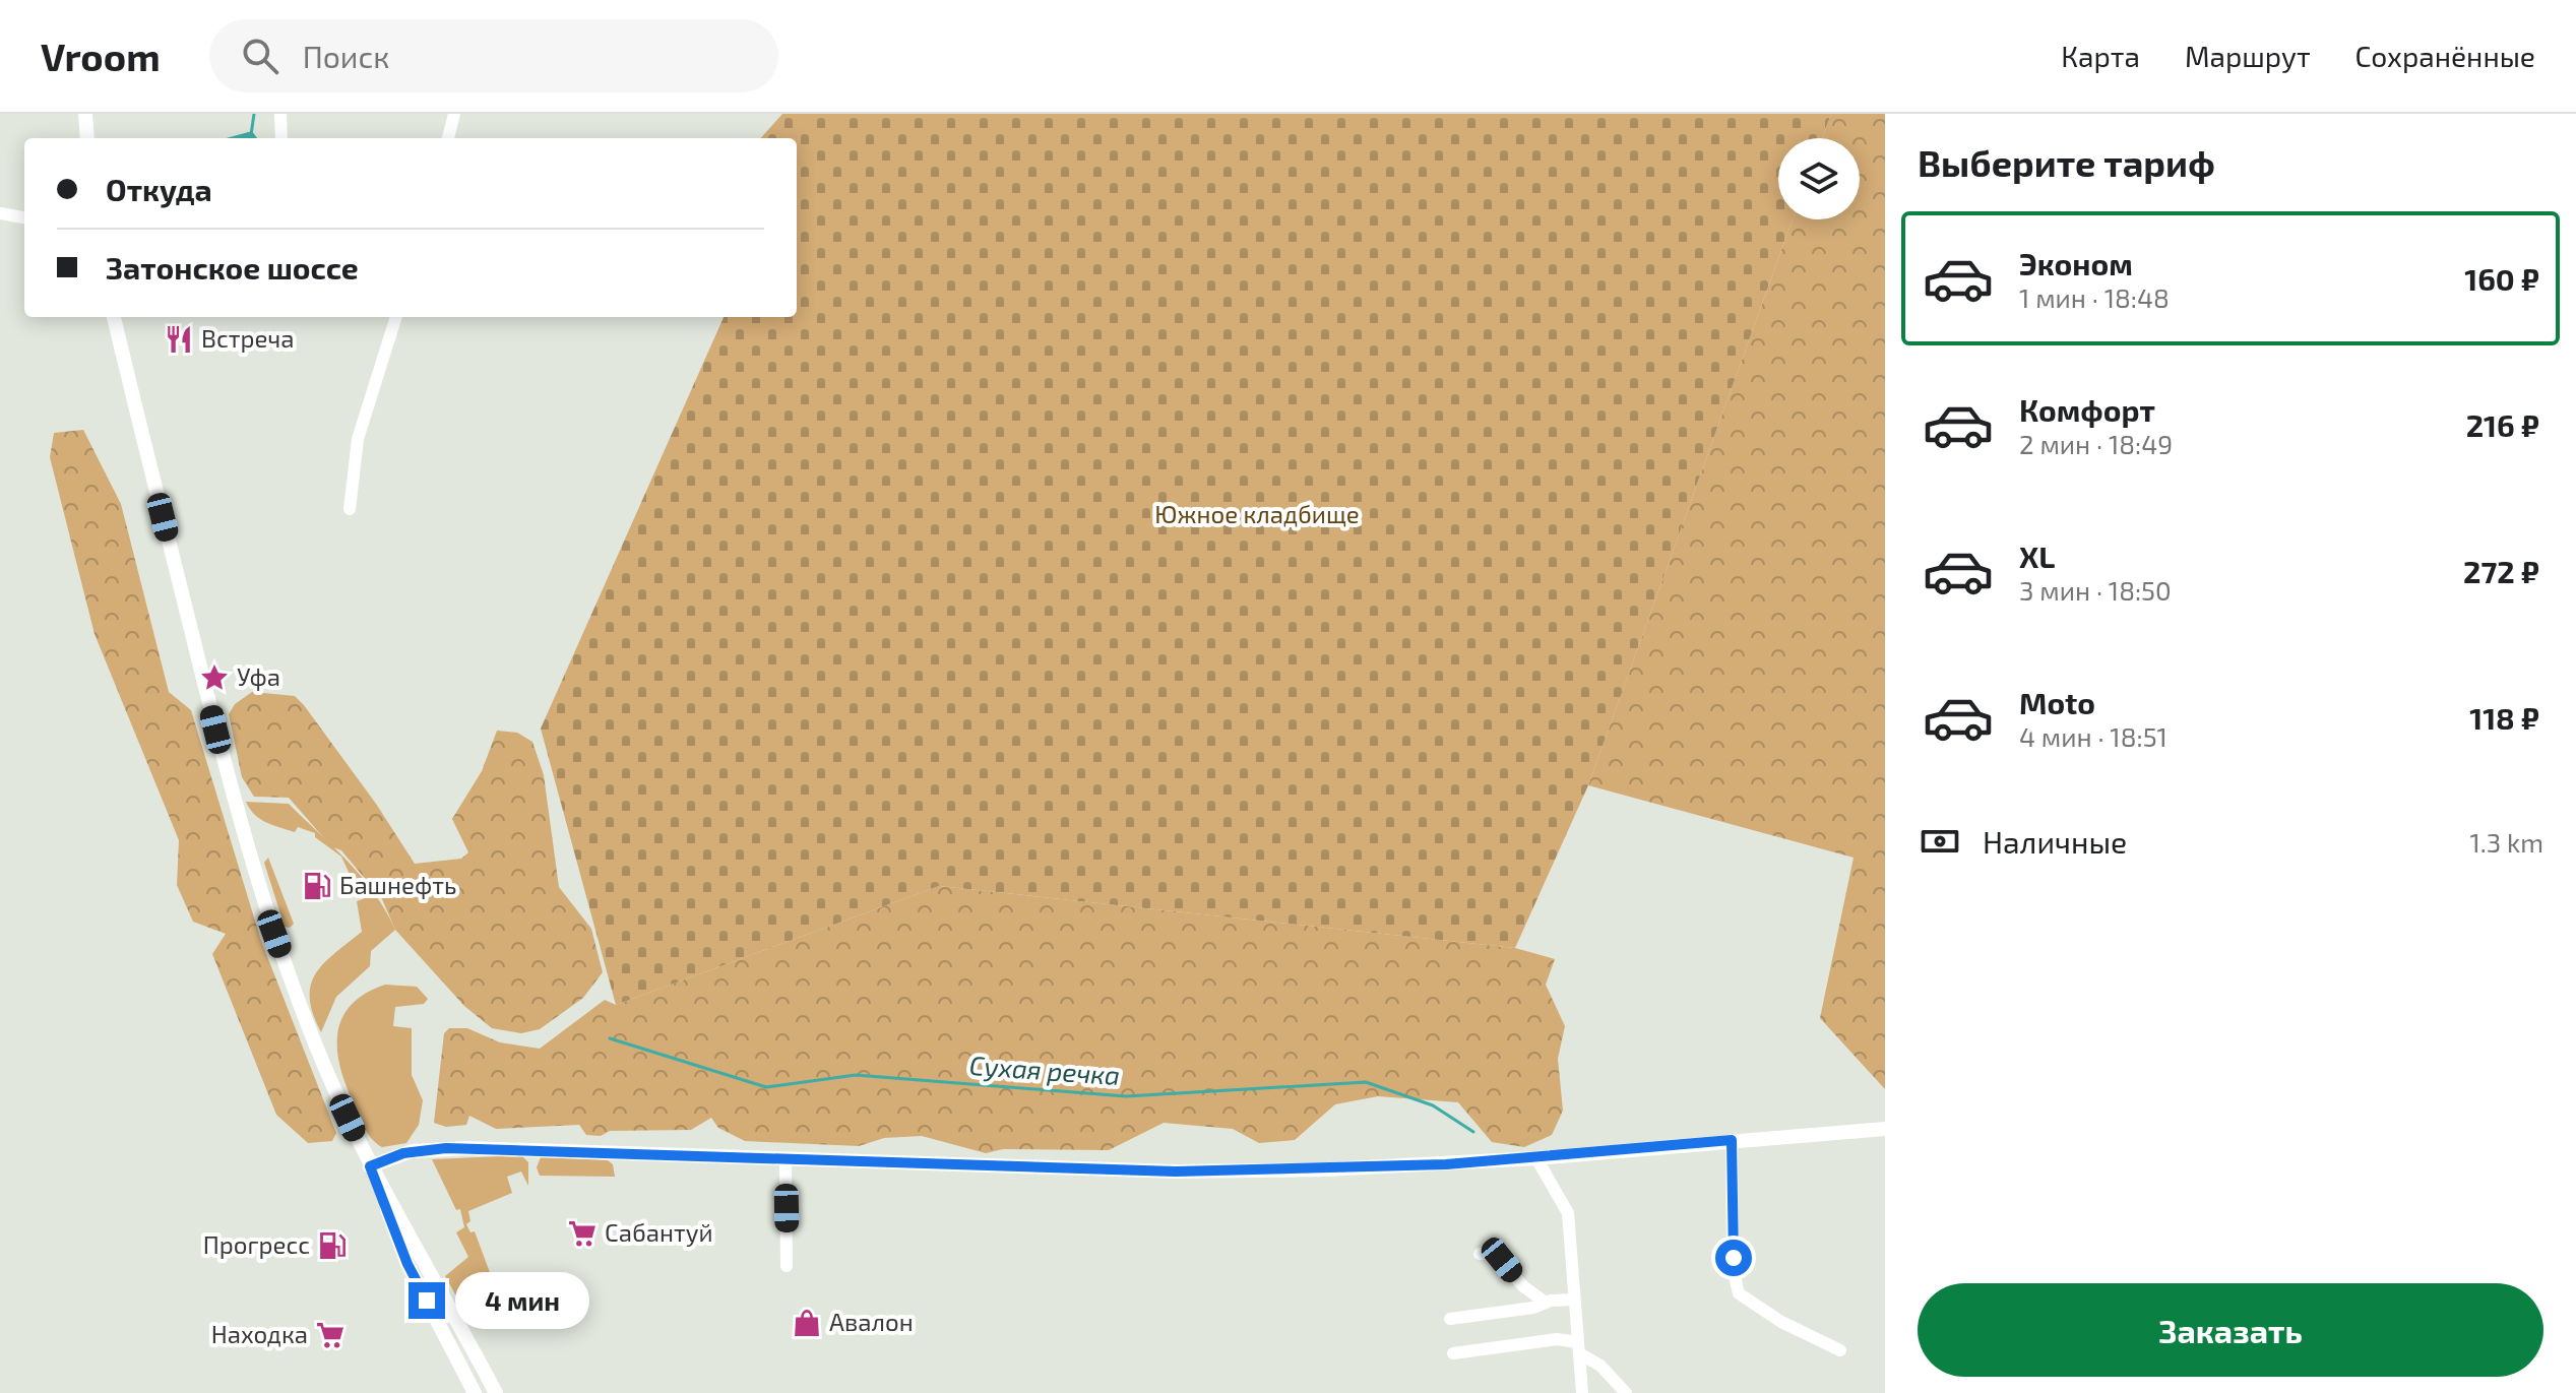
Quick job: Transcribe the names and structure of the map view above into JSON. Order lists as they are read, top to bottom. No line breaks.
{"water":["Сухая речка"],"parks":["Южное кладбище"],"places":{"restaurant":["Встреча"],"place":["Уфа"],"fuel station":["Башнефть","Прогресс"],"supermarket":["Сабантуй","Находка"],"shop":["Авалон"]},"page":{"header":"Vroom","search":"Поиск","nav":["Карта","Маршрут","Сохранённые"],"heading":"Выберите тариф","banner":["Откуда","Затонское шоссе"],"list":[{"name":"Эконом","note":"1 мин · 18:48","value":"160 ₽"},{"name":"Комфорт","note":"2 мин · 18:49","value":"216 ₽"},{"name":"XL","note":"3 мин · 18:50","value":"272 ₽"},{"name":"Moto","note":"4 мин · 18:51","value":"118 ₽"}],"pay":["Наличные","1.3 km"],"buttons":"Заказать","bubble":"4 мин"}}
